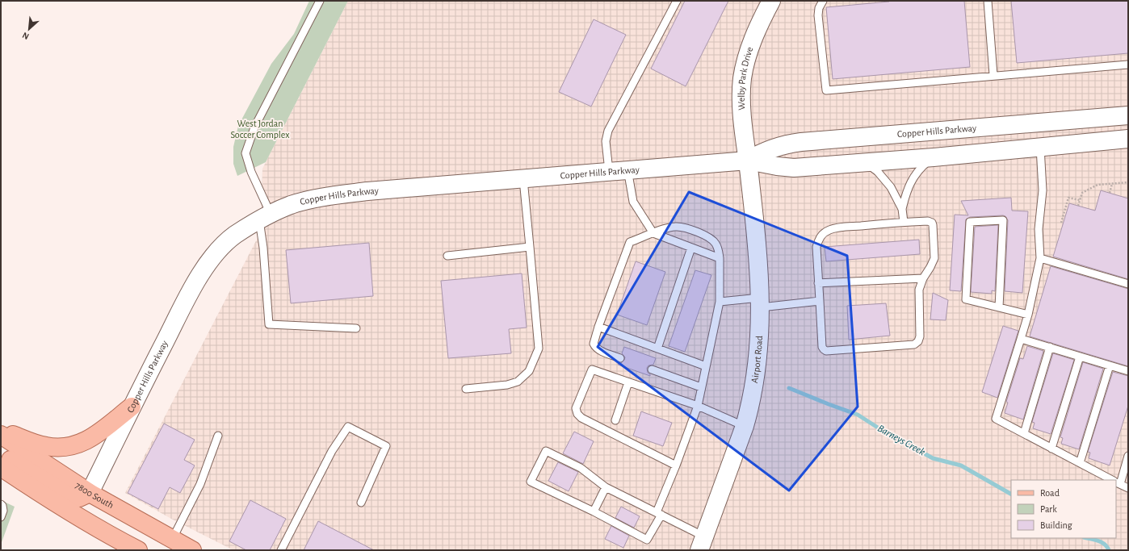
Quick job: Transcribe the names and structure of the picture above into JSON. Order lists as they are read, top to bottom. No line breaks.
{"streets":{"main road":["Welby Park Drive","Copper Hills Parkway","Airport Road","7800 South"]},"crossings":[["Welby Park Drive","Copper Hills Parkway"],["Welby Park Drive","Airport Road"],["Copper Hills Parkway","Airport Road"],["Copper Hills Parkway","7800 South"]],"water":["Barneys Creek"],"parks":["West Jordan Soccer Complex"],"legend":["Road","Park","Building"],"north":"bottom left"}
